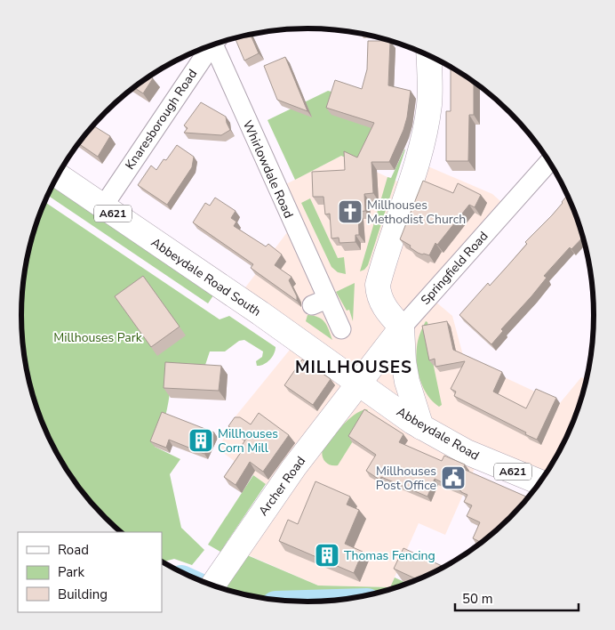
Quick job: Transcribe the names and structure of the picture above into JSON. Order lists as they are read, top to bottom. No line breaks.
{"streets":{"main road":["A621","Springfield Road","Abbeydale Road South","Abbeydale Road","Archer Road"],"street":["Knaresborough Road","Whirlowdale Road"]},"crossings":[["Knaresborough Road","Abbeydale Road South"],["Springfield Road","Abbeydale Road South"],["Springfield Road","Abbeydale Road"],["Springfield Road","Archer Road"],["Abbeydale Road South","Abbeydale Road"],["Abbeydale Road South","Archer Road"],["Abbeydale Road","Archer Road"]],"districts":["MILLHOUSES"],"parks":["Millhouses Park"],"places":{"church":["Millhouses Methodist Church"],"building":["Millhouses Corn Mill","Thomas Fencing"],"public building":["Millhouses Post Office"]},"legend":["Road","Park","Building"],"scale_bar":"50 m"}
